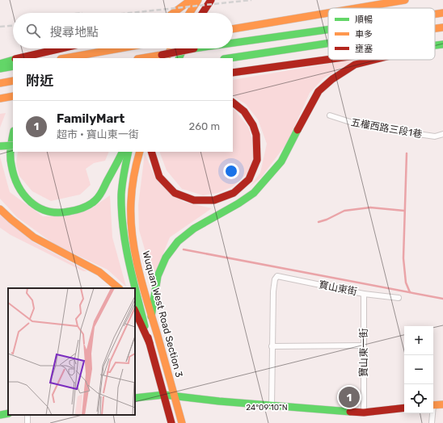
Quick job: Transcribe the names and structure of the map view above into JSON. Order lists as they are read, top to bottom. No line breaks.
{"streets":{"main road":["Wuquan West Road Section 3"],"street":["五權西路三段1巷","寶山東街","寶山東一街"]},"crossings":[["寶山東街","寶山東一街"]],"legend":["順暢","車多","壅塞"],"page":{"search":"搜尋地點","heading":"附近","list":[{"mark":"1","name":"FamilyMart","note":"超市 · 寶山東一街","value":"260 m"}],"map_buttons":["+","−"],"pins":"1"},"coordinates":["24°09'10\"N"]}
